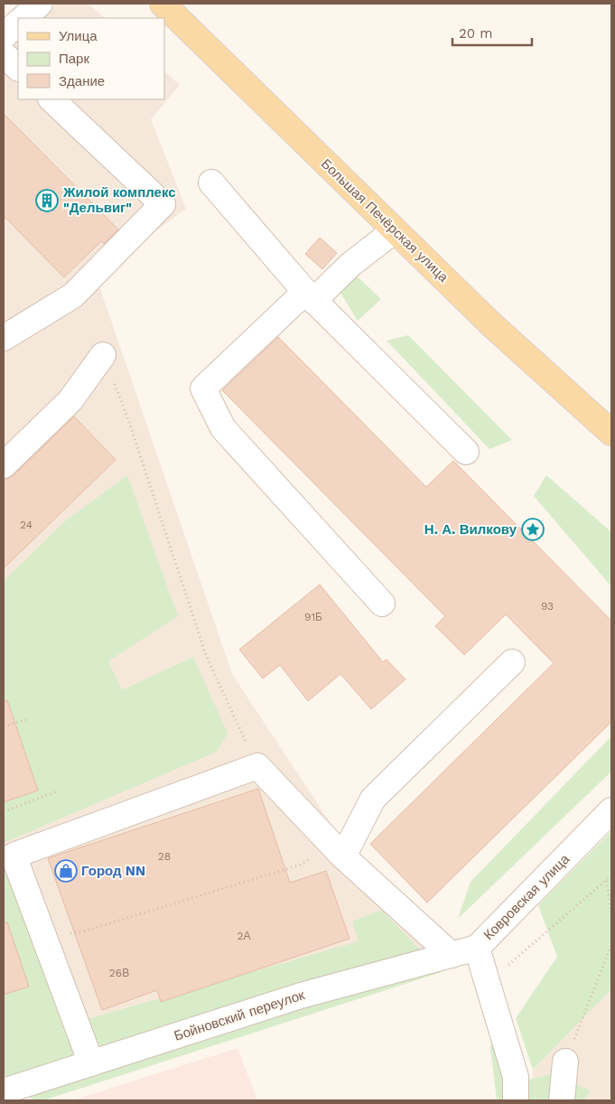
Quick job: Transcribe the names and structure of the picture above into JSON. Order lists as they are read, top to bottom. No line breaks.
{"streets":{"main road":["Большая Печёрская улица"],"street":["Ковровская улица","Бойновский переулок"]},"crossings":[["Ковровская улица","Бойновский переулок"]],"places":{"building":["Жилой комплекс \"Дельвиг\""],"place":["Н. А. Вилкову"],"shop":["Город NN"]},"house_numbers":["24","93","91Б","28","2А","26В"],"legend":["Улица","Парк","Здание"],"scale_bar":"20 m"}
